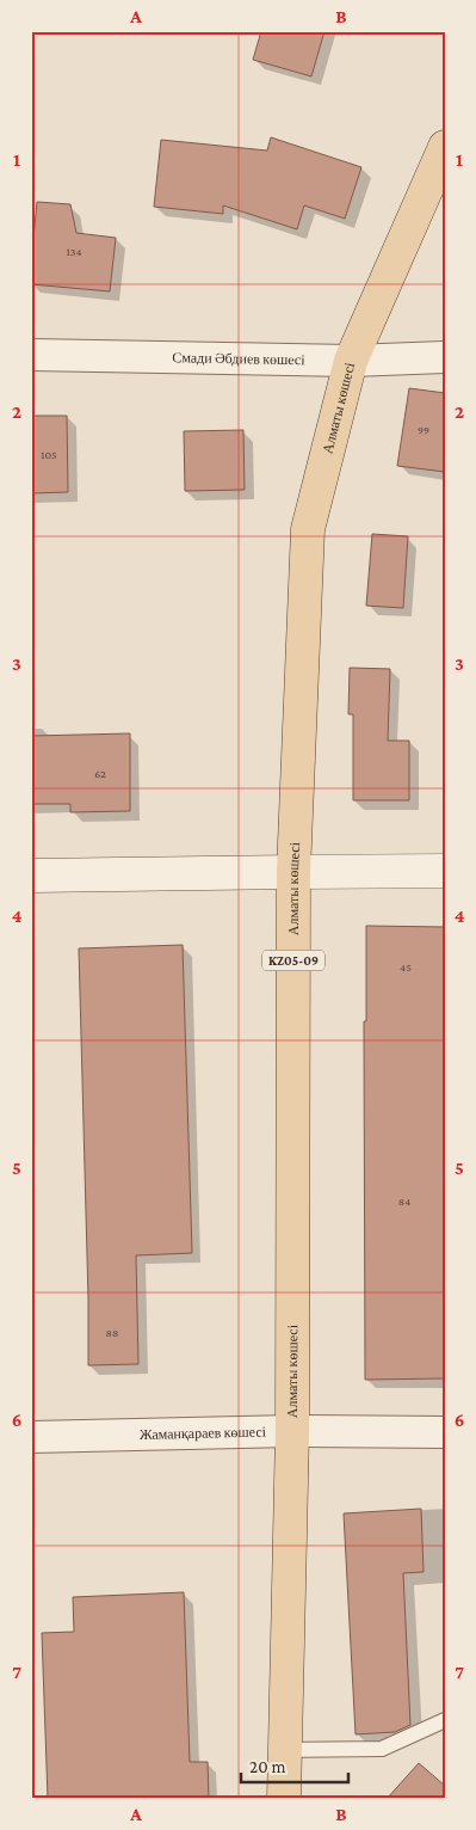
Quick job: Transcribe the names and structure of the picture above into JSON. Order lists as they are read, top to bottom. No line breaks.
{"streets":{"main road":["Алматы көшесі","KZ05-09"],"street":["Смади Әбдиев көшесі","Жаманқараев көшесі"]},"crossings":[["Смади Әбдиев көшесі","Алматы көшесі"],["Алматы көшесі","Жаманқараев көшесі"]],"house_numbers":["134","99","105","62","45","84","88"],"scale_bar":"20 m","grid":{"columns":["A","B"],"rows":["1","2","3","4","5","6","7"]}}
